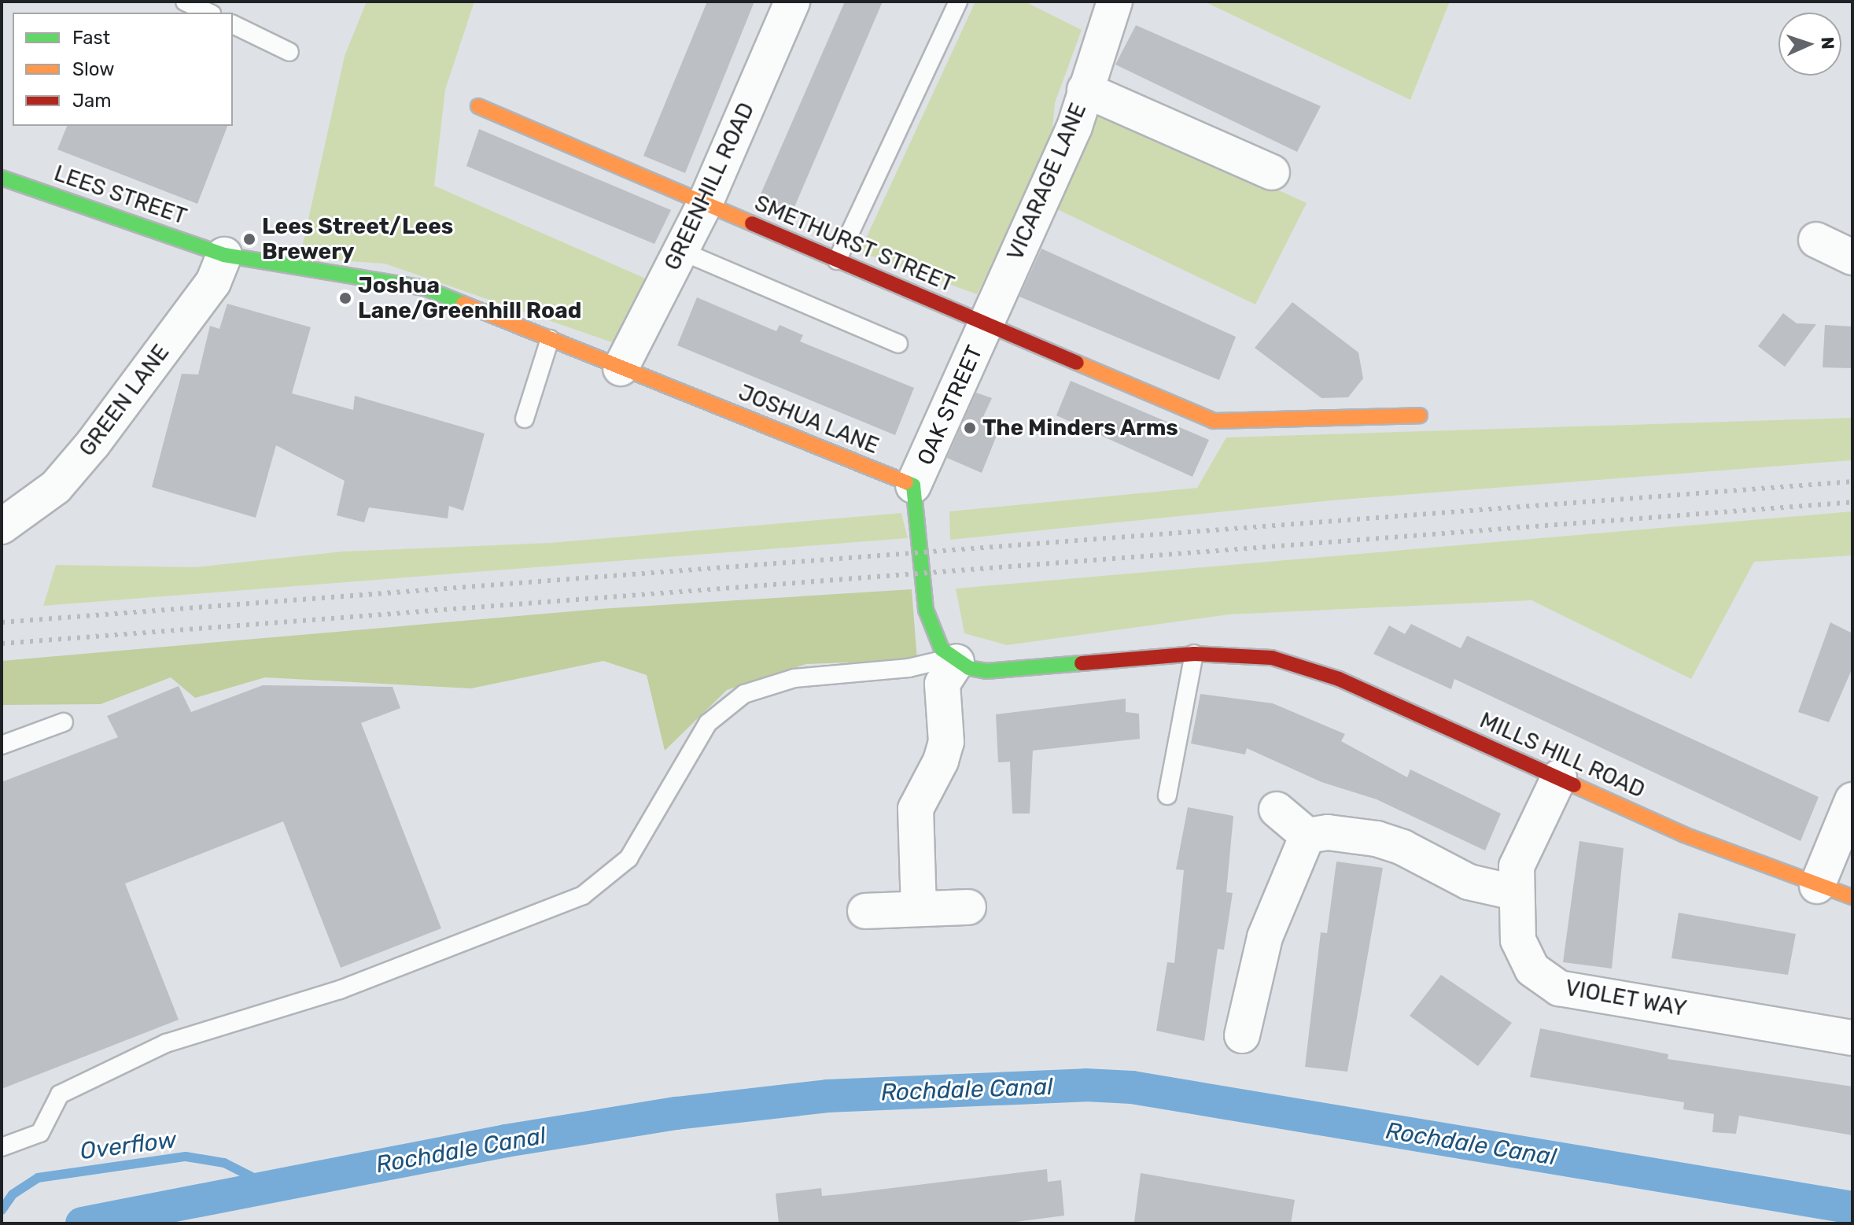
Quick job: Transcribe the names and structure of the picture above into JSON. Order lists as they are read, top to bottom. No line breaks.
{"streets":{"street":["VICARAGE LANE","GREENHILL ROAD","LEES STREET","SMETHURST STREET","GREEN LANE","OAK STREET","JOSHUA LANE","MILLS HILL ROAD","VIOLET WAY"]},"crossings":[["VICARAGE LANE","SMETHURST STREET"],["VICARAGE LANE","OAK STREET"],["GREENHILL ROAD","SMETHURST STREET"],["GREENHILL ROAD","JOSHUA LANE"],["LEES STREET","GREEN LANE"],["LEES STREET","JOSHUA LANE"],["SMETHURST STREET","OAK STREET"],["GREEN LANE","JOSHUA LANE"],["OAK STREET","JOSHUA LANE"],["MILLS HILL ROAD","VIOLET WAY"]],"water":["Rochdale Canal","Overflow"],"places":["Lees Street/Lees Brewery","Joshua Lane/Greenhill Road","The Minders Arms"],"legend":["Fast","Slow","Jam"],"north":"right"}
